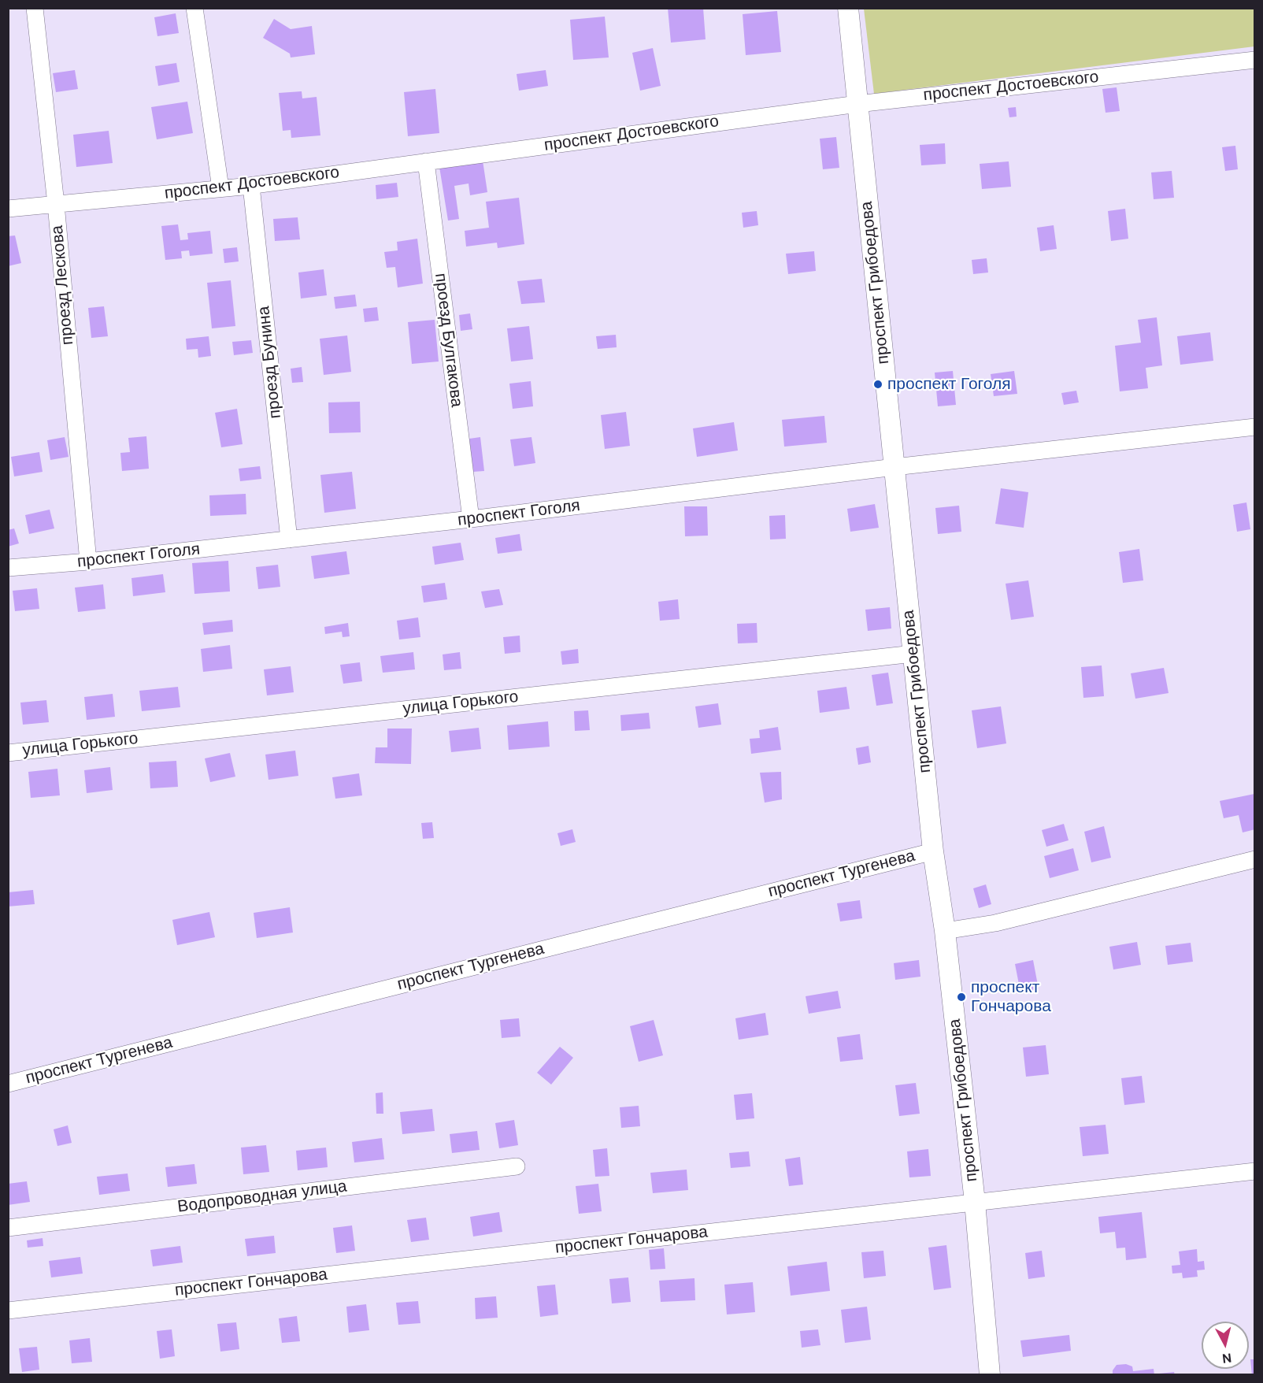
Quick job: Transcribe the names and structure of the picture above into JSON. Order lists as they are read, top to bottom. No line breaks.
{"streets":{"street":["проспект Достоевского","проспект Грибоедова","проезд Лескова","проезд Булгакова","проезд Бунина","проспект Гоголя","улица Горького","проспект Тургенева","Водопроводная улица","проспект Гончарова"]},"crossings":[["проспект Достоевского","проспект Грибоедова"],["проспект Достоевского","проезд Лескова"],["проспект Достоевского","проезд Булгакова"],["проспект Достоевского","проезд Бунина"],["проспект Грибоедова","проспект Гоголя"],["проспект Грибоедова","улица Горького"],["проспект Грибоедова","проспект Тургенева"],["проспект Грибоедова","проспект Гончарова"],["проезд Лескова","проспект Гоголя"],["проезд Булгакова","проспект Гоголя"],["проезд Бунина","проспект Гоголя"]],"places":["проспект Гоголя","проспект Гончарова"],"north":"bottom"}
